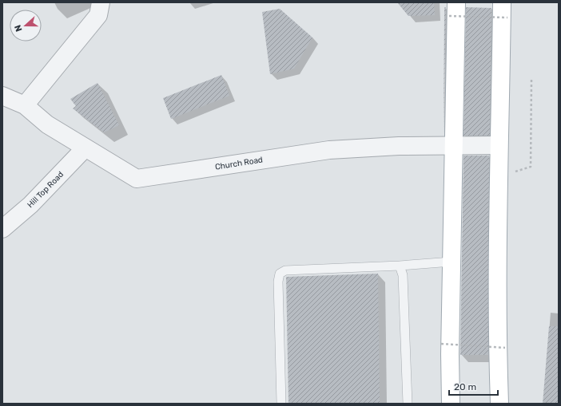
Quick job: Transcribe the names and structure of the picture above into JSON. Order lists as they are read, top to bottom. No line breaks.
{"streets":{"street":["Church Road","Hill Top Road"]},"crossings":[["Church Road","Hill Top Road"]],"scale_bar":"20 m","north":"left"}
